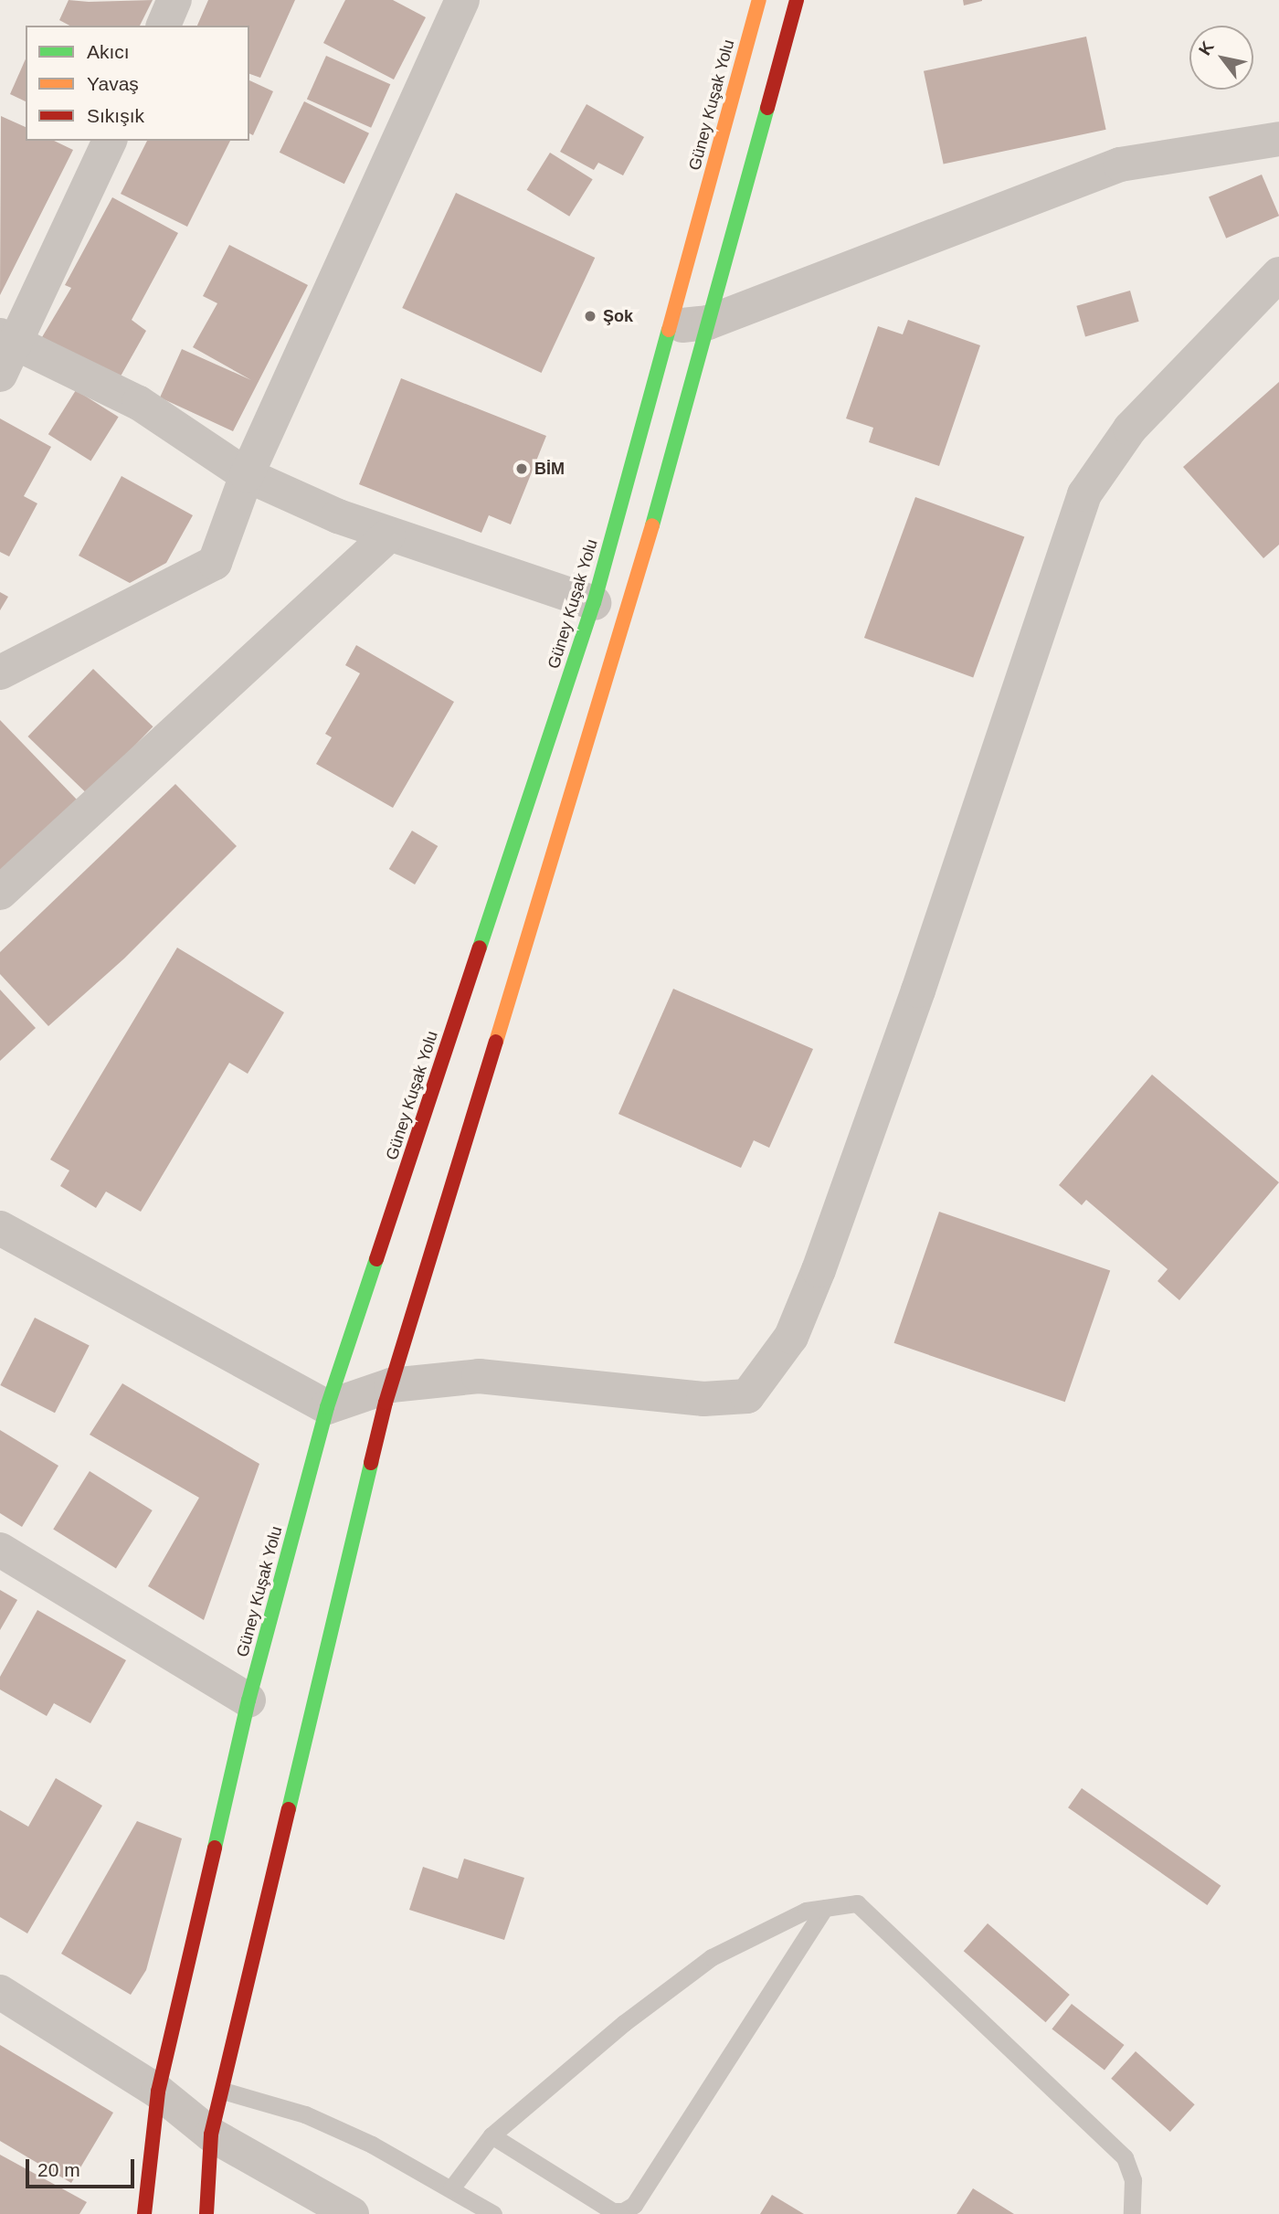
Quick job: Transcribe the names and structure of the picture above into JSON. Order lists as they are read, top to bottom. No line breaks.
{"streets":{"main road":["Güney Kuşak Yolu"]},"places":["Şok","BİM"],"legend":["Akıcı","Yavaş","Sıkışık"],"scale_bar":"20 m","north":"top left"}
